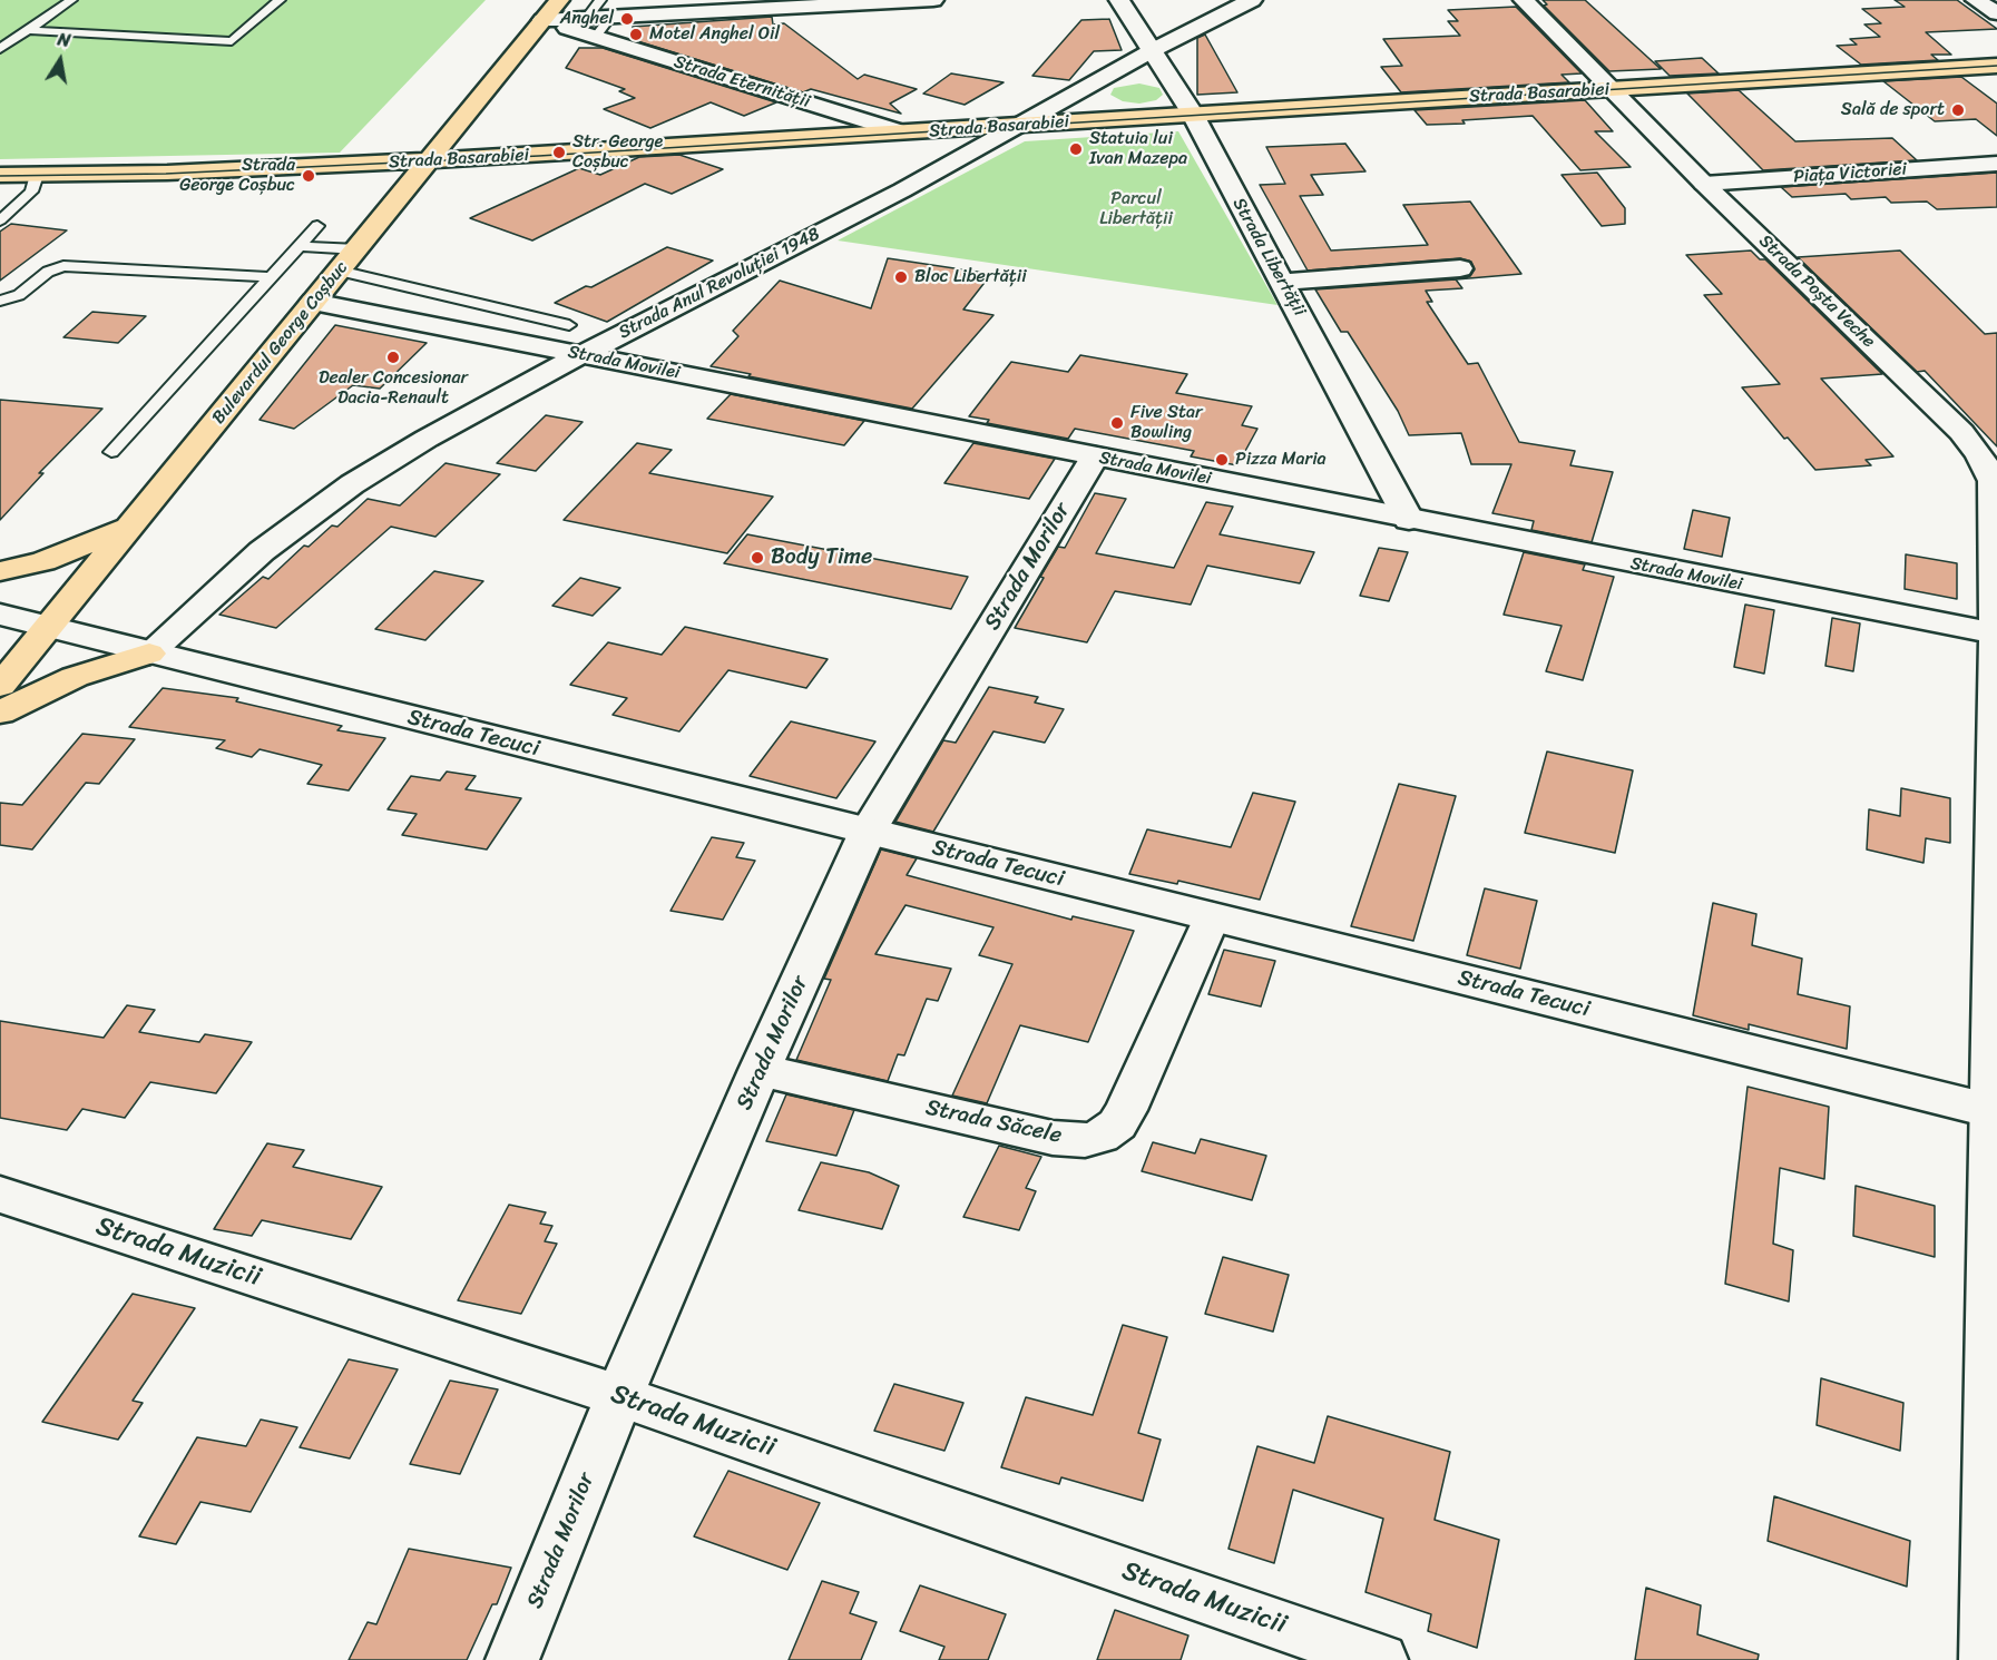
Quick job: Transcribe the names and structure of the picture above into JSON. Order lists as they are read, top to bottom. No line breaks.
{"streets":{"main road":["Strada Basarabiei","Bulevardul George Coșbuc"],"street":["Strada Eternității","Piața Victoriei","Strada Libertății","Strada Anul Revoluției 1948","Strada Poșta Veche","Strada Movilei","Strada Morilor","Strada Tecuci","Strada Săcele","Strada Muzicii"]},"crossings":[["Strada Eternității","Strada Basarabiei"],["Strada Eternității","Bulevardul George Coșbuc"],["Strada Basarabiei","Strada Libertății"],["Strada Basarabiei","Strada Anul Revoluției 1948"],["Strada Basarabiei","Strada Poșta Veche"],["Strada Basarabiei","Bulevardul George Coșbuc"],["Piața Victoriei","Strada Poșta Veche"],["Strada Libertății","Strada Anul Revoluției 1948"],["Strada Libertății","Strada Movilei"],["Strada Anul Revoluției 1948","Strada Movilei"],["Strada Anul Revoluției 1948","Strada Tecuci"],["Strada Poșta Veche","Strada Movilei"],["Strada Poșta Veche","Strada Tecuci"],["Bulevardul George Coșbuc","Strada Movilei"],["Bulevardul George Coșbuc","Strada Tecuci"],["Strada Movilei","Strada Morilor"],["Strada Morilor","Strada Tecuci"],["Strada Morilor","Strada Săcele"],["Strada Morilor","Strada Muzicii"],["Strada Tecuci","Strada Săcele"]],"parks":["Parcul Libertății"],"places":["Anghel","Motel Anghel Oil","Sală de sport","Statuia lui Ivan Mazepa","Str. George Coșbuc","Strada George Coșbuc","Bloc Libertății","Dealer Concesionar Dacia-Renault","Five Star Bowling","Pizza Maria","Body Time"],"north":"top"}
